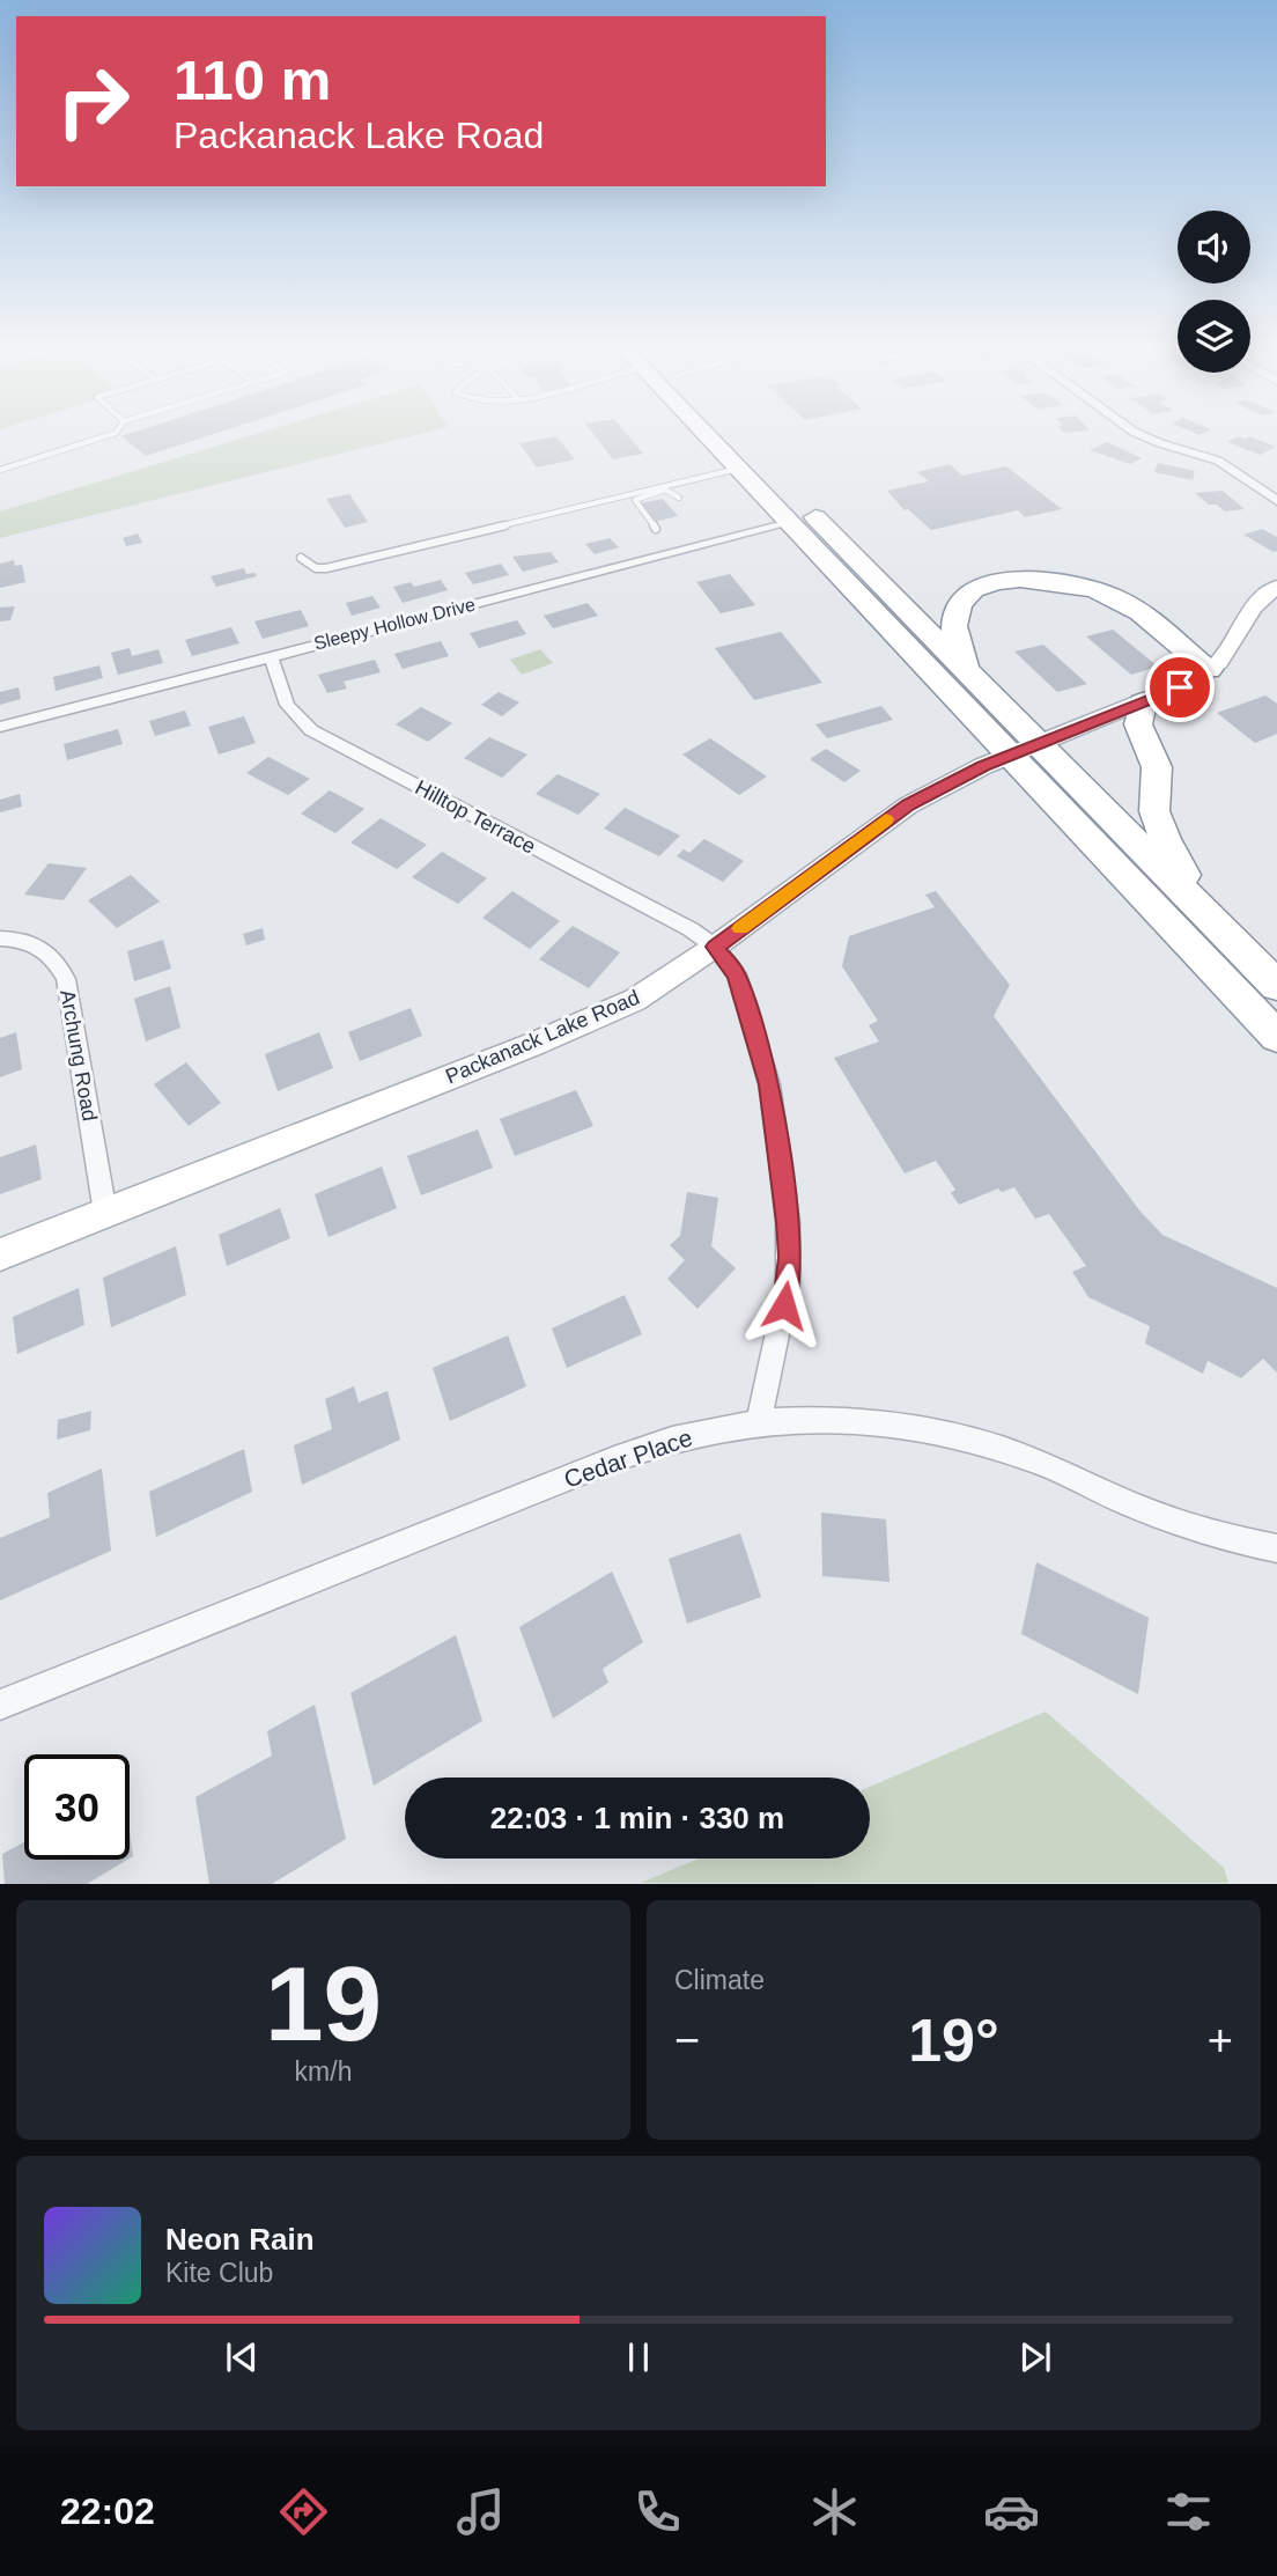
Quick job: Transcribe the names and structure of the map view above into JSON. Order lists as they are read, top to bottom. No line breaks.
{"streets":{"street":["Sleepy Hollow Drive","Hilltop Terrace","Packanack Lake Road","Archung Road","Cedar Place"]},"crossings":[["Sleepy Hollow Drive","Hilltop Terrace"],["Hilltop Terrace","Packanack Lake Road"],["Packanack Lake Road","Archung Road"]],"page":{"turn":["110 m","Packanack Lake Road"],"limit":"30","trip":"22:03 · 1 min · 330 m","tile":[["19","km/h"],"Climate"],"heat":["−","19°","+"],"song":["Neon Rain","Kite Club"],"tabs":"22:02"}}
